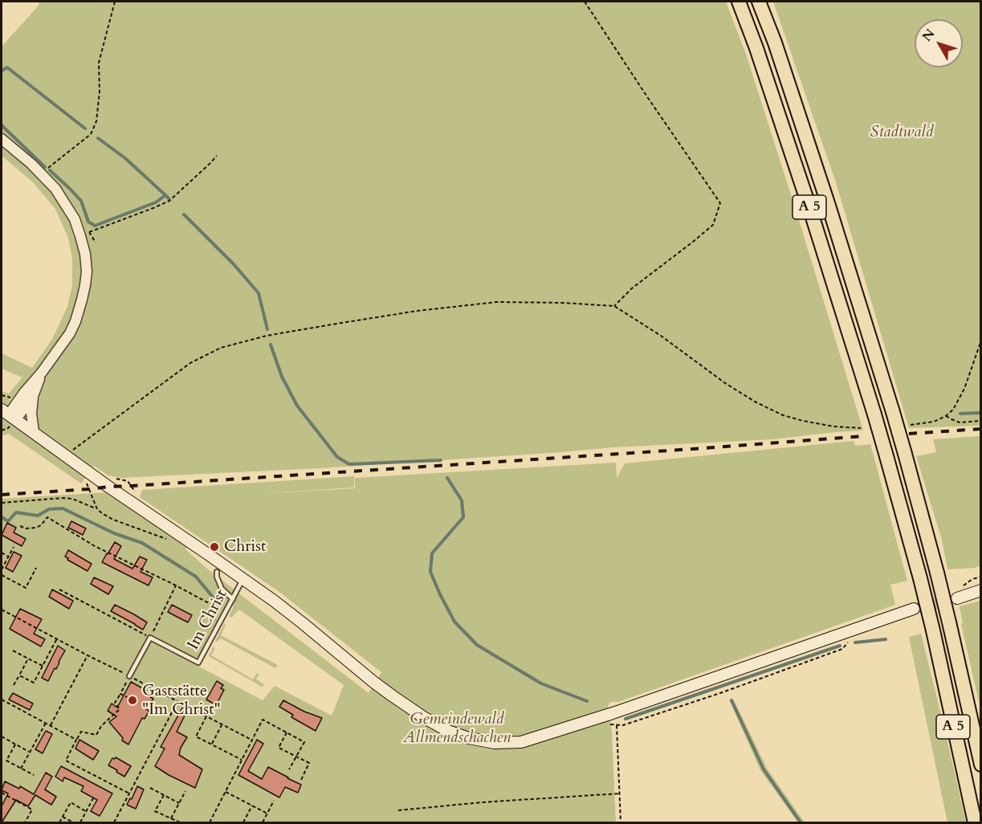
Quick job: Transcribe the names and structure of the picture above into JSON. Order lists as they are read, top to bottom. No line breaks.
{"streets":{"highway":["A 5"],"lane":["Im Christ"]},"parks":["Stadtwald","Gemeindewald Allmendschachen"],"places":["Christ","Gaststätte \"Im Christ\""],"north":"top left"}
